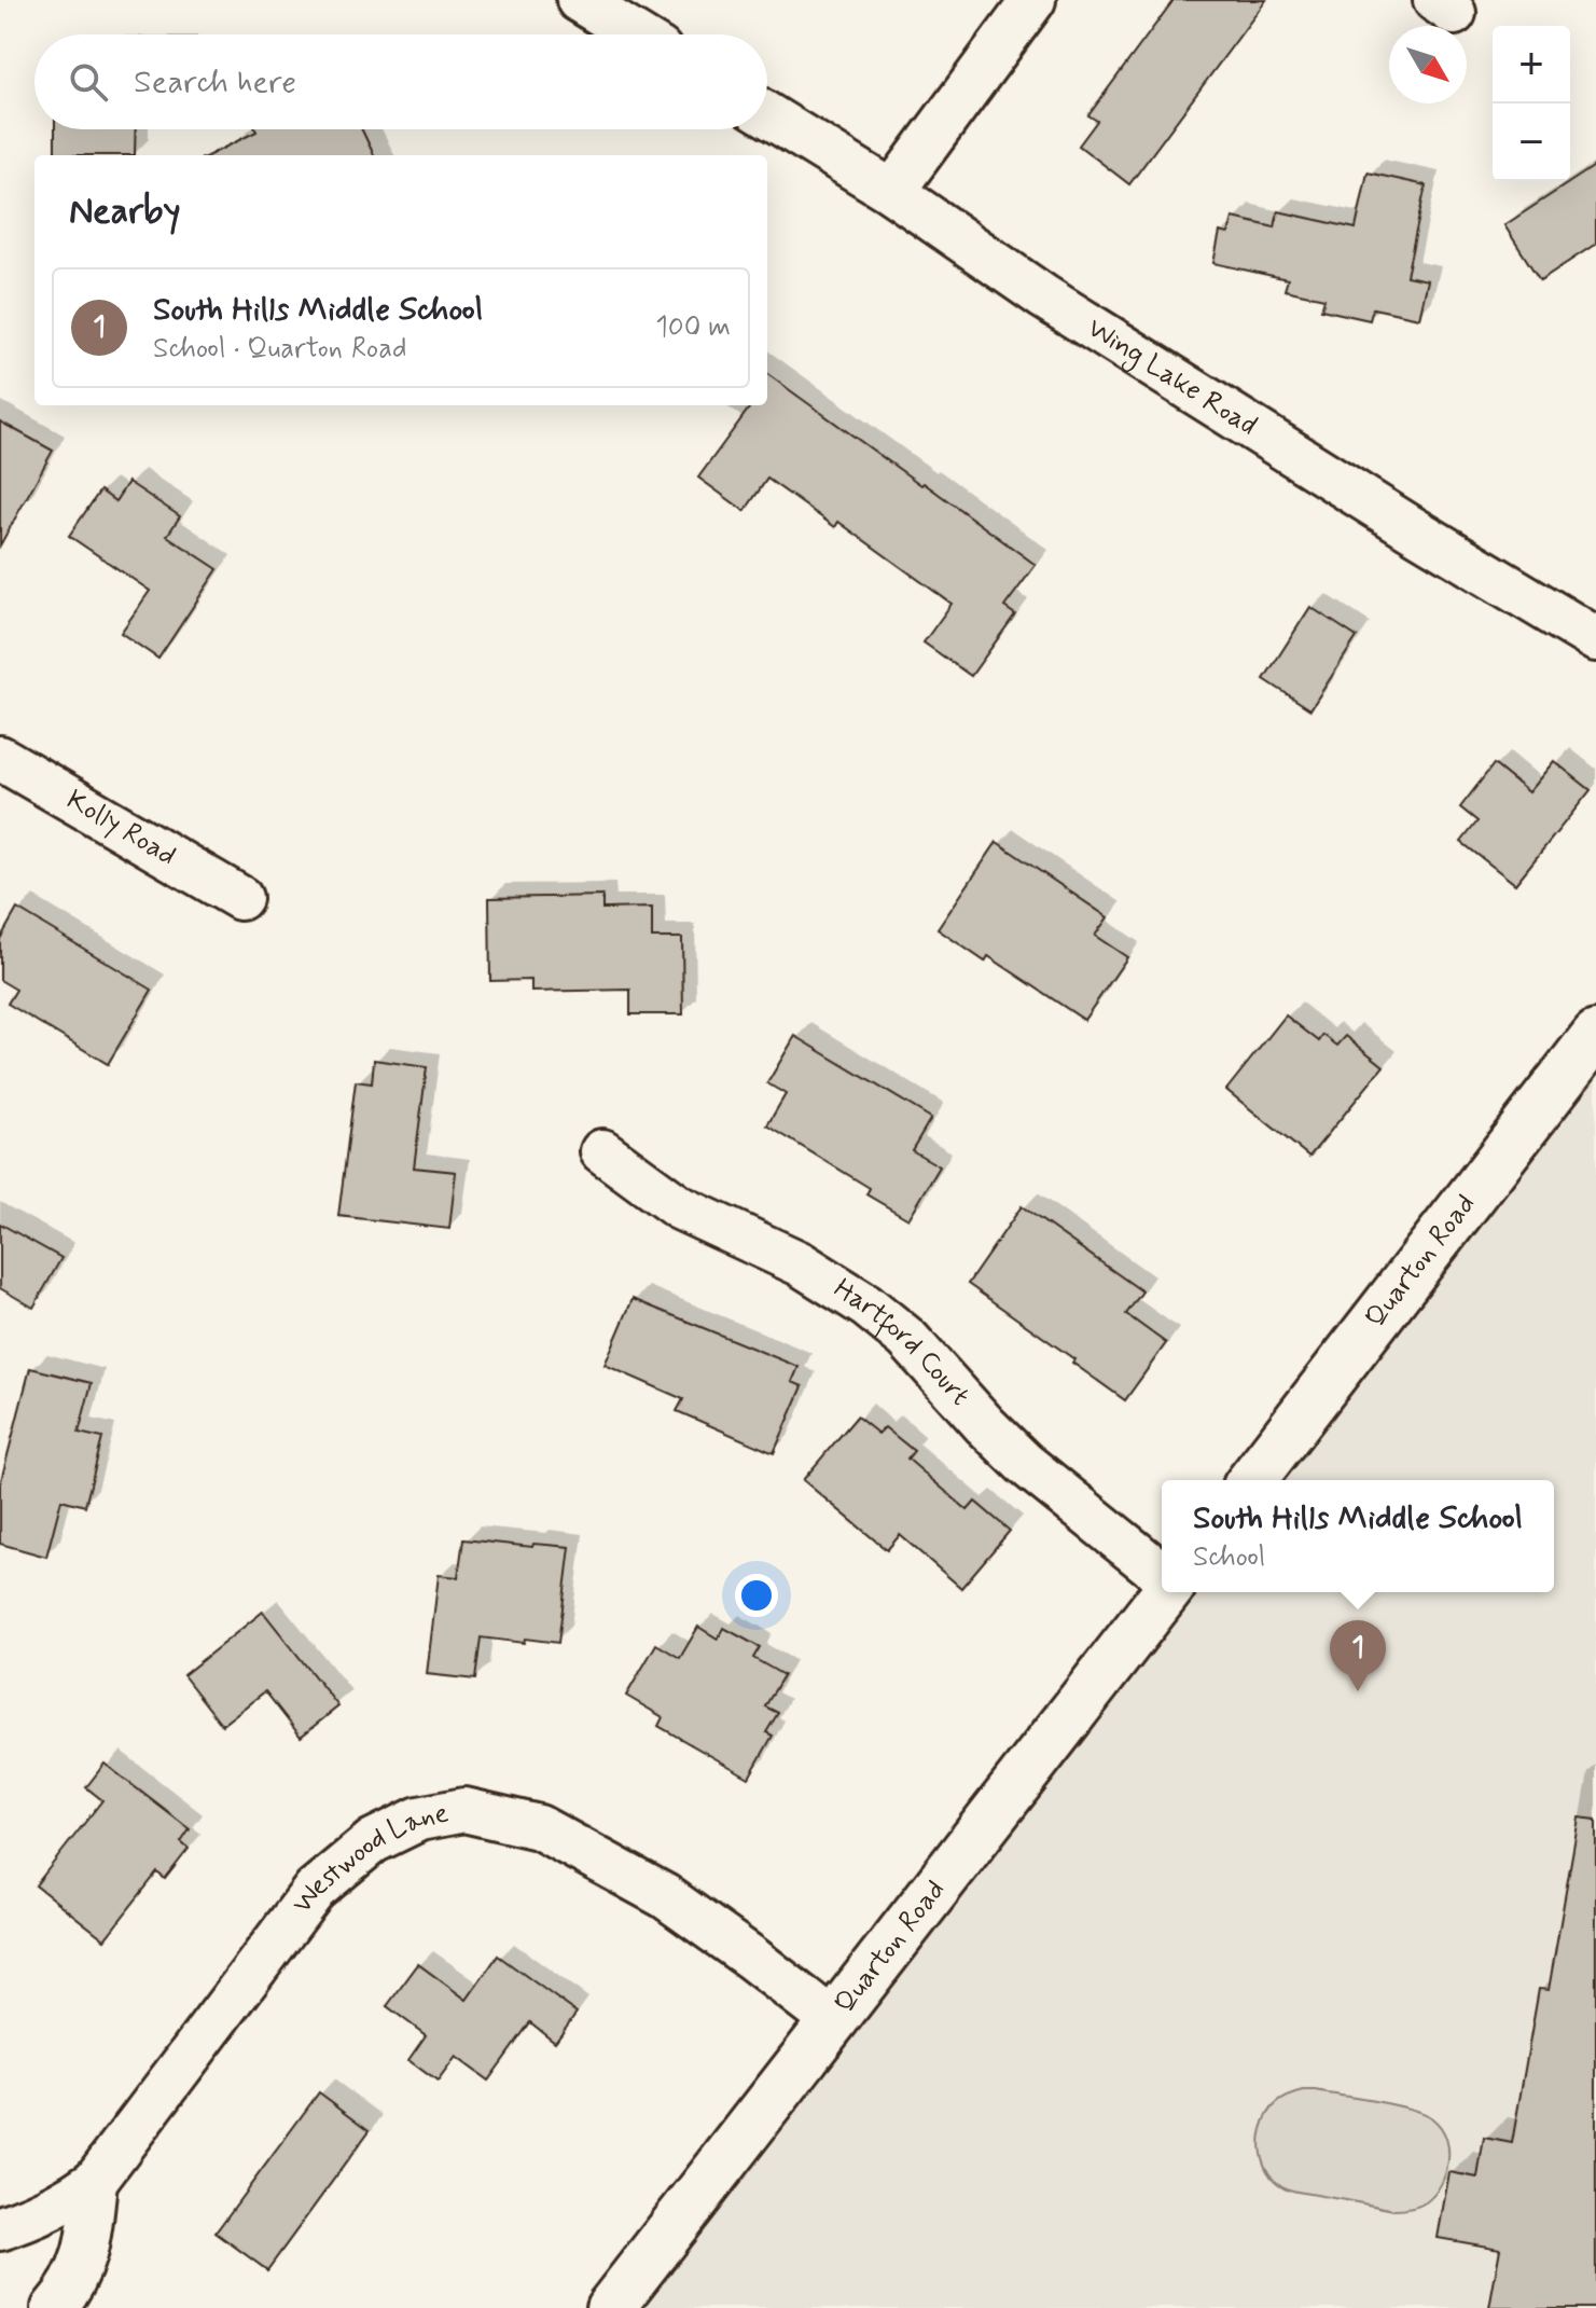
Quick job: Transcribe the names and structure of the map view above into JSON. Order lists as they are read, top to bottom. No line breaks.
{"streets":{"street":["Wing Lake Road","Kolly Road","Quarton Road","Hartford Court","Westwood Lane"]},"crossings":[["Quarton Road","Westwood Lane"]],"north":"bottom right","page":{"map_buttons":["+","−"],"search":"Search here","heading":"Nearby","list":[{"mark":"1","name":"South Hills Middle School","note":"School · Quarton Road","value":"100 m"}],"popup":["South Hills Middle School","School"],"pins":"1"}}
